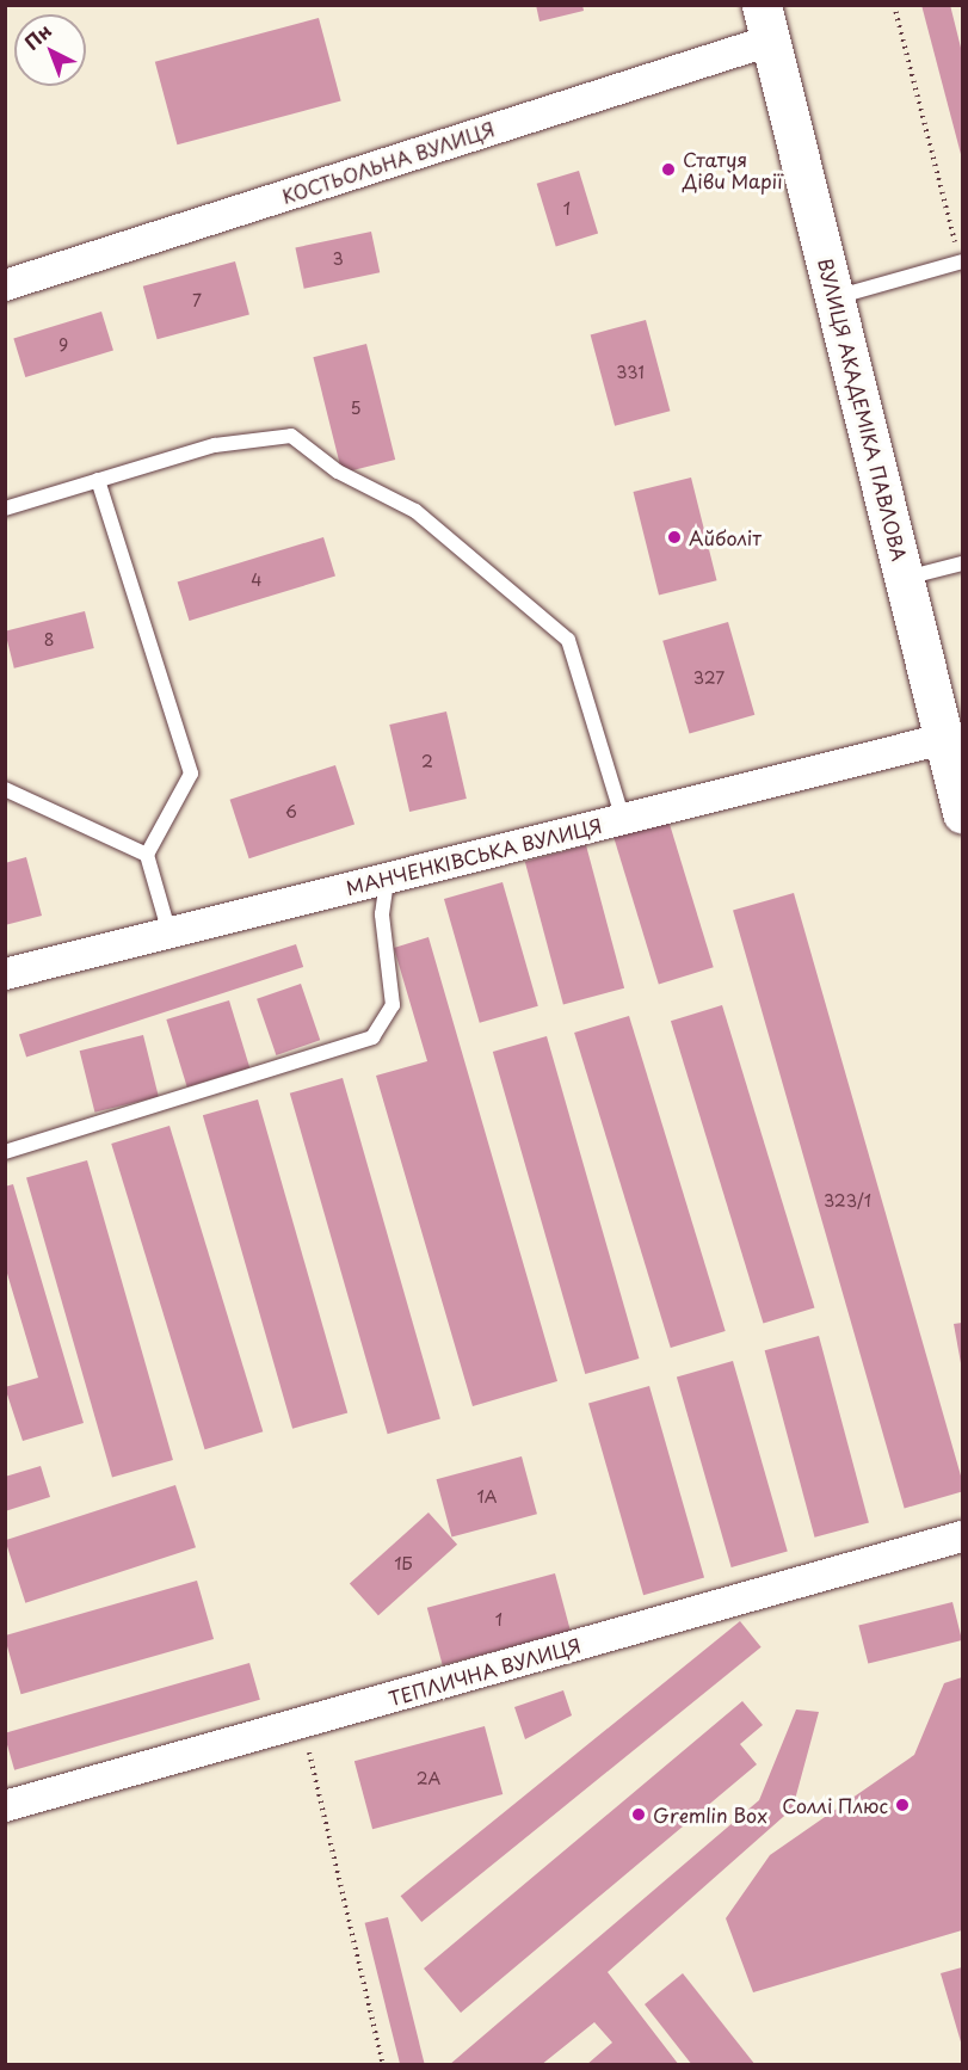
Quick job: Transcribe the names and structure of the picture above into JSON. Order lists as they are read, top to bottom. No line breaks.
{"streets":{"main road":["ВУЛИЦЯ АКАДЕМІКА ПАВЛОВА"],"street":["КОСТЬОЛЬНА ВУЛИЦЯ","МАНЧЕНКІВСЬКА ВУЛИЦЯ","ТЕПЛИЧНА ВУЛИЦЯ"]},"crossings":[["КОСТЬОЛЬНА ВУЛИЦЯ","ВУЛИЦЯ АКАДЕМІКА ПАВЛОВА"],["ВУЛИЦЯ АКАДЕМІКА ПАВЛОВА","МАНЧЕНКІВСЬКА ВУЛИЦЯ"]],"places":["Статуя Діви Марії","Айболіт","Соллі Плюс","Gremlin Box"],"house_numbers":["1","3","7","9","331","5","4","8","327","2","6","323/1","1А","1Б","1","2А"],"north":"top left"}
